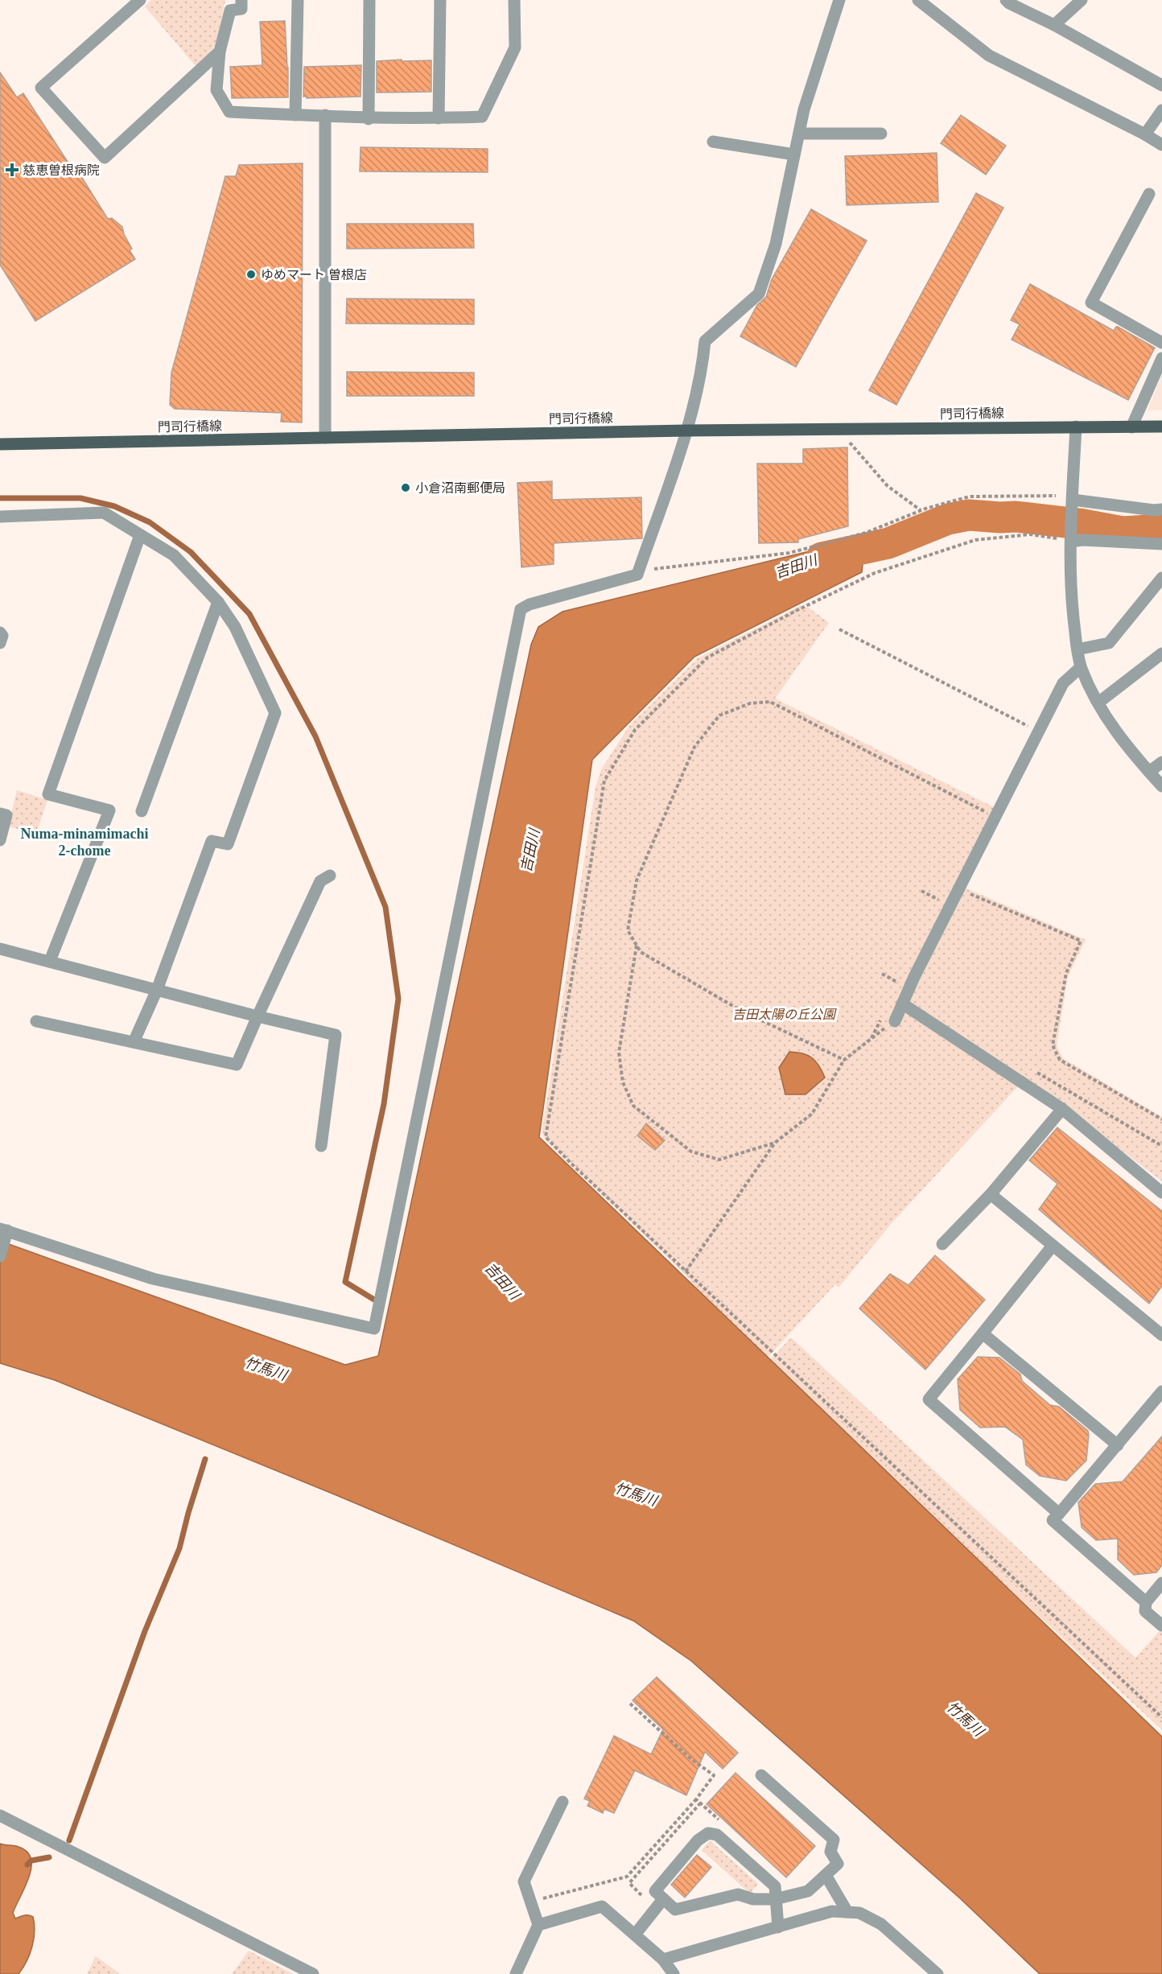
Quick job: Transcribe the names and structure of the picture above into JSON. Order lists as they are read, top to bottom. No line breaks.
{"streets":{"main road":["門司行橋線"]},"districts":["Numa-minamimachi 2-chome"],"water":["吉田川","竹馬川"],"parks":["吉田太陽の丘公園"],"places":{"health":["慈恵曽根病院"],"other":["ゆめマート 曽根店","小倉沼南郵便局"]}}
